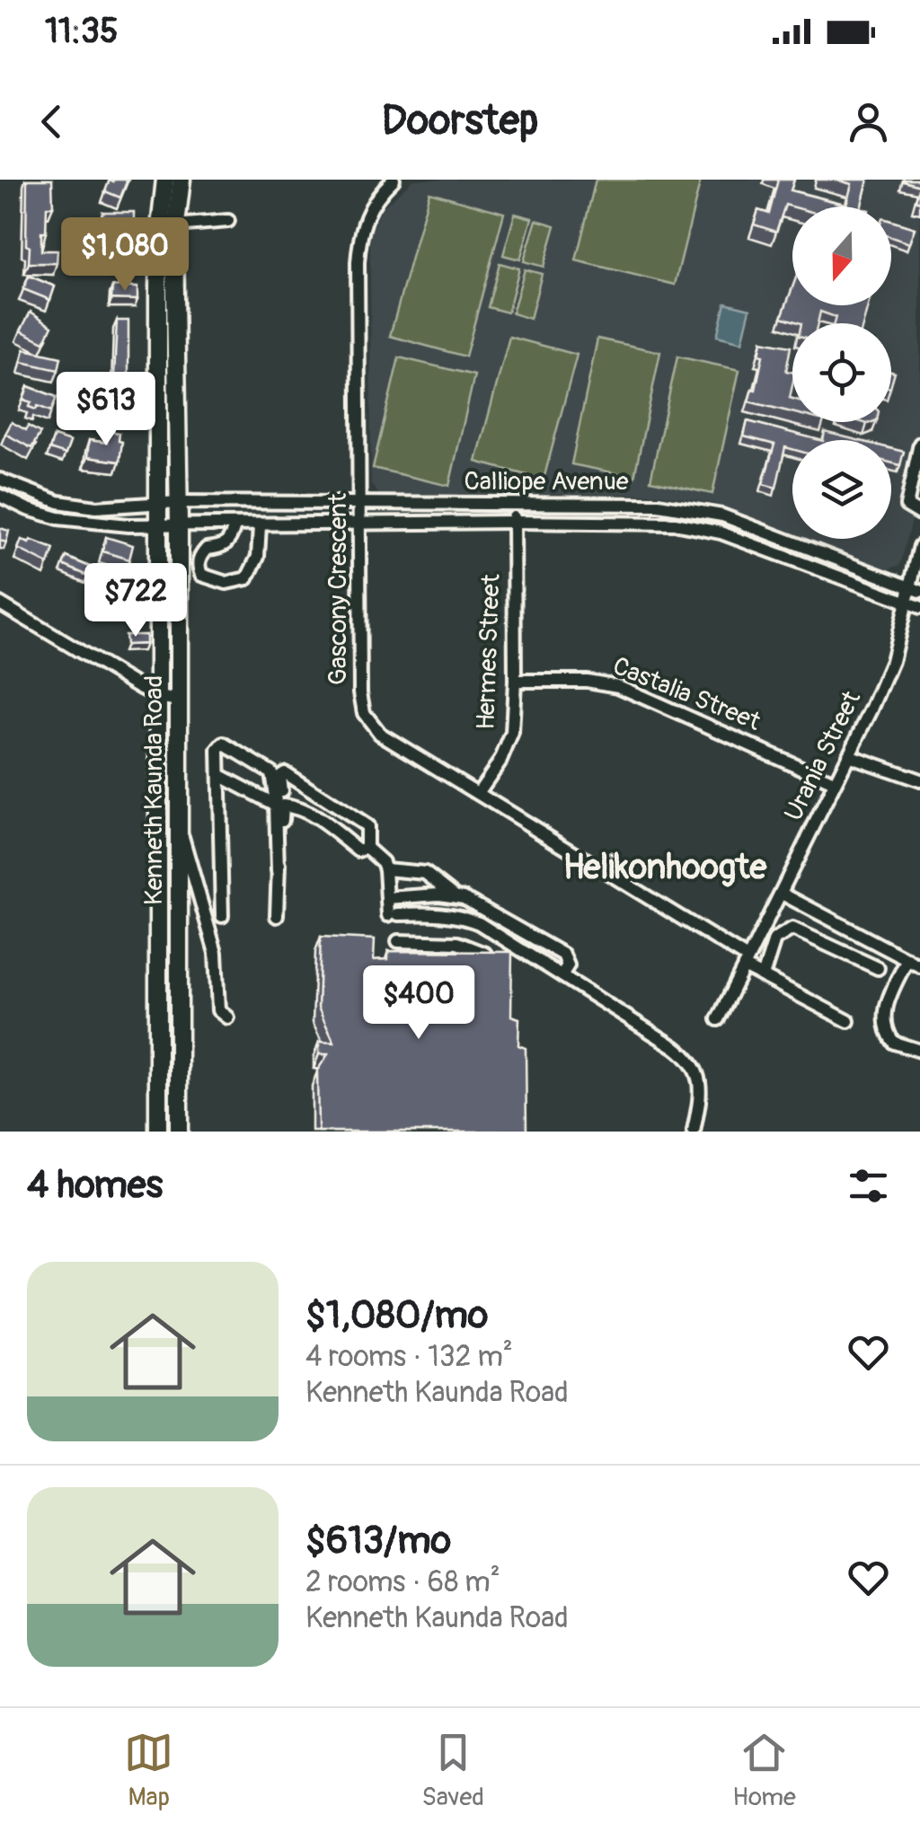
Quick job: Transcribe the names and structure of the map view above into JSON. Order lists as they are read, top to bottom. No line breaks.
{"streets":{"main road":["Kenneth Kaunda Road"],"street":["Calliope Avenue","Gascony Crescent","Hermes Street","Castalia Street","Urania Street"]},"crossings":[["Calliope Avenue","Gascony Crescent"],["Calliope Avenue","Hermes Street"],["Calliope Avenue","Urania Street"],["Calliope Avenue","Kenneth Kaunda Road"],["Gascony Crescent","Hermes Street"],["Gascony Crescent","Urania Street"],["Hermes Street","Castalia Street"],["Castalia Street","Urania Street"]],"districts":["Helikonhoogte"],"north":"bottom","page":{"status":"11:35","header":"Doorstep","price":["$1,080","$613","$722","$400"],"heading":"4 homes","list":[{"name":"$1,080/mo","note":"4 rooms · 132 m² · Kenneth Kaunda Road"},{"name":"$613/mo","note":"2 rooms · 68 m² · Kenneth Kaunda Road"}],"tabs":["Map","Saved","Home"]}}
